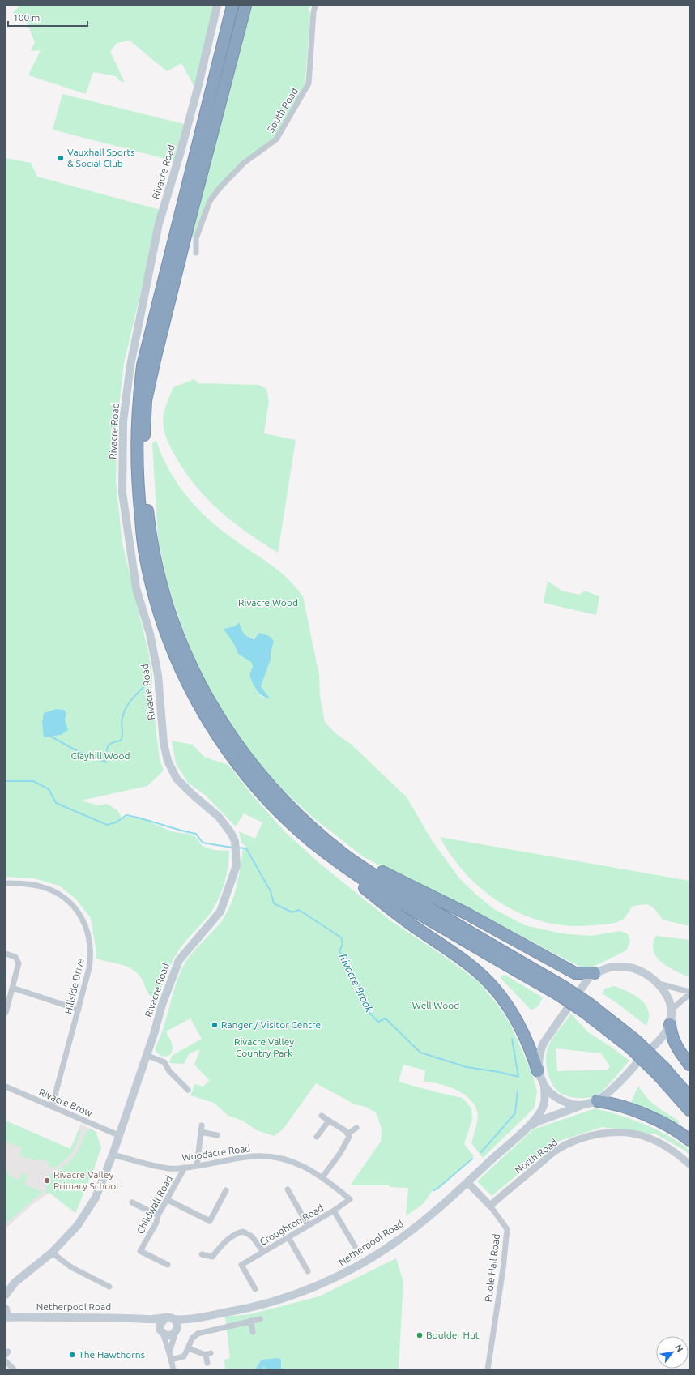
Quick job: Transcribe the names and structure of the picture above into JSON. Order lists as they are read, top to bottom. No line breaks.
{"streets":{"main road":["Rivacre Road","Netherpool Road"],"street":["South Road","Hillside Drive","Rivacre Brow","Woodacre Road","North Road","Childwall Road","Croughton Road","Poole Hall Road"]},"crossings":[["Rivacre Road","Rivacre Brow"],["Rivacre Road","Woodacre Road"],["Hillside Drive","Rivacre Brow"],["Woodacre Road","Childwall Road"],["Woodacre Road","Croughton Road"],["North Road","Poole Hall Road"],["Netherpool Road","Poole Hall Road"]],"water":["Rivacre Brook"],"parks":["Rivacre Wood","Clayhill Wood","Well Wood","Rivacre Valley Country Park"],"places":["Vauxhall Sports & Social Club","Ranger / Visitor Centre","Rivacre Valley Primary School","Boulder Hut","The Hawthorns"],"scale_bar":"100 m","north":"top right"}
